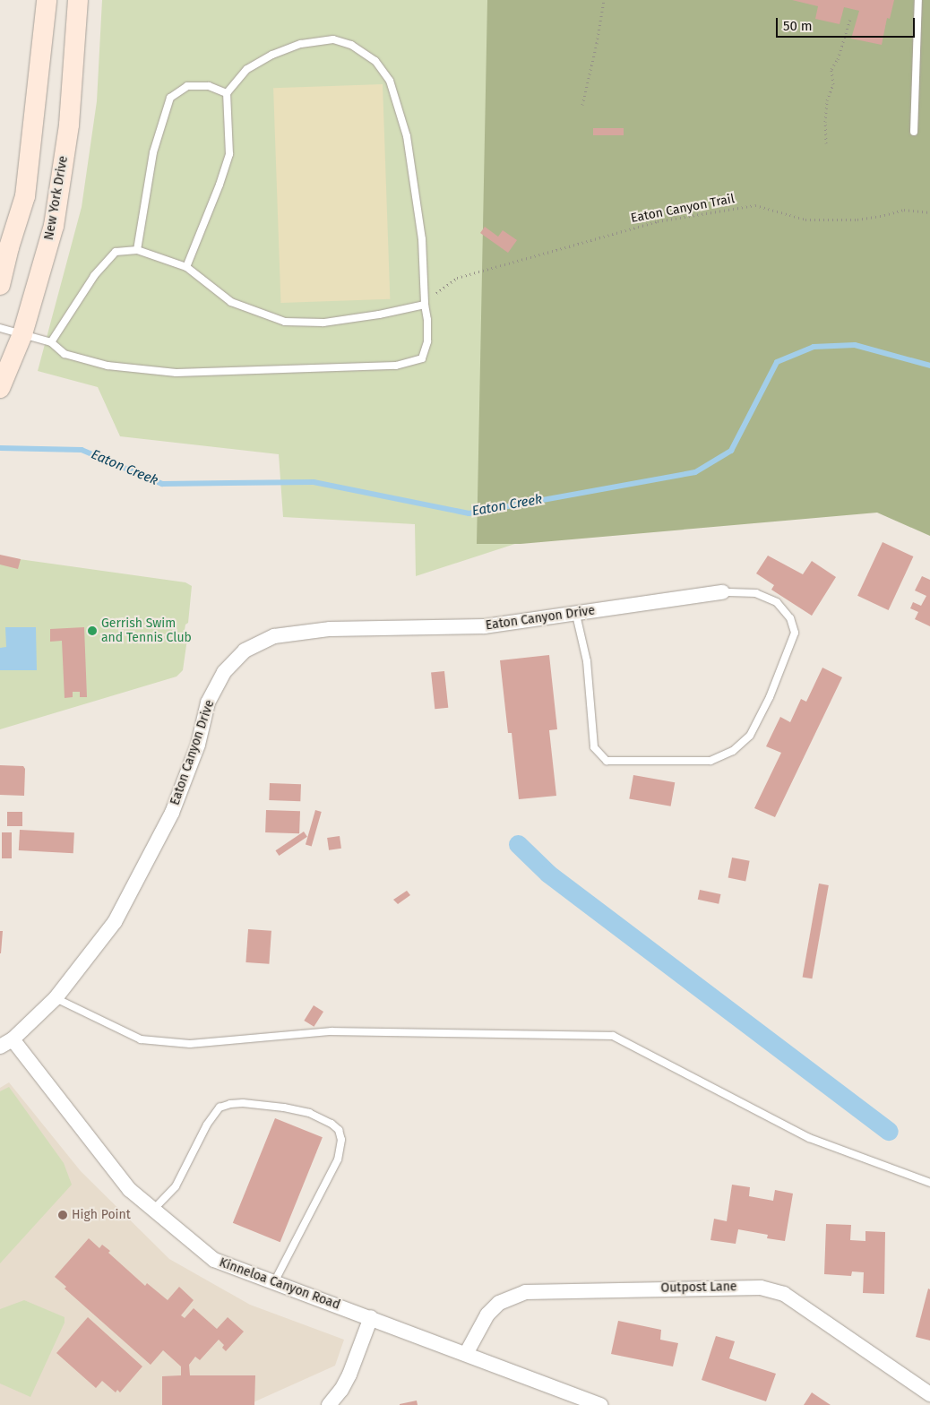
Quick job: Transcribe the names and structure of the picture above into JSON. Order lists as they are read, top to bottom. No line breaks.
{"streets":{"main road":["New York Drive"],"street":["Eaton Canyon Drive","Kinneloa Canyon Road","Outpost Lane"],"path":["Eaton Canyon Trail"]},"crossings":[["Eaton Canyon Drive","Kinneloa Canyon Road"],["Kinneloa Canyon Road","Outpost Lane"]],"water":["Eaton Creek"],"places":["Gerrish Swim and Tennis Club","High Point"],"scale_bar":"50 m"}
